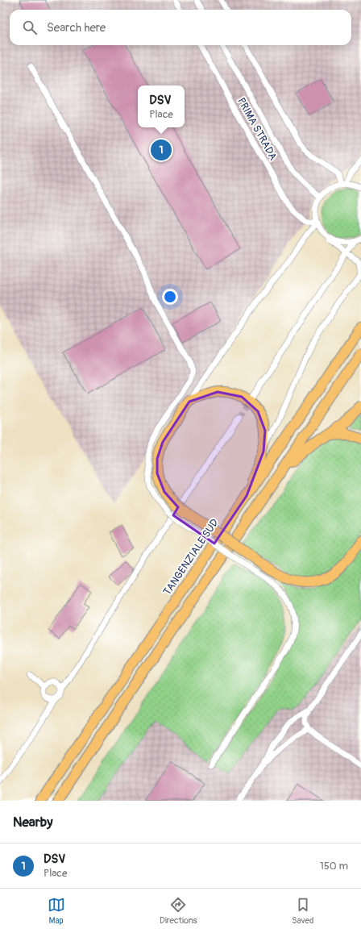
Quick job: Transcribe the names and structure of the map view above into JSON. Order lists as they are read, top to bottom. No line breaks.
{"streets":{"highway":["TANGENZIALE SUD"],"street":["PRIMA STRADA"]},"page":{"search":"Search here","popup":["DSV","Place"],"pins":"1","heading":"Nearby","list":[{"mark":"1","name":"DSV","note":"Place","value":"150 m"}],"nav":["Map","Directions","Saved"]}}
